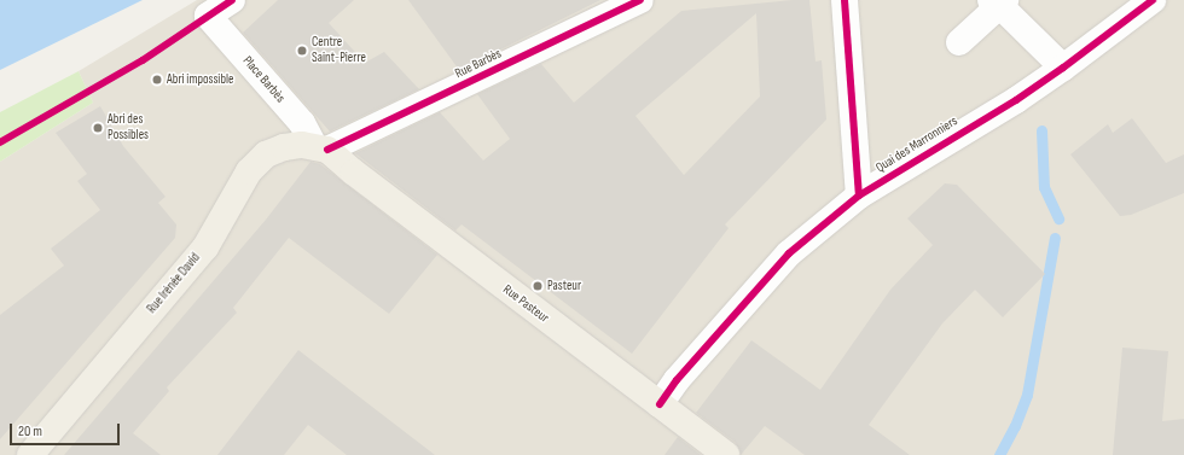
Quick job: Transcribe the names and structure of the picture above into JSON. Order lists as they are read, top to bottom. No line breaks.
{"streets":{"main road":["Rue Irénée David","Rue Pasteur"],"street":["Rue Barbès","Place Barbès","Quai des Marronniers"]},"crossings":[["Rue Barbès","Place Barbès"],["Rue Barbès","Rue Irénée David"],["Rue Barbès","Rue Pasteur"],["Place Barbès","Rue Irénée David"],["Place Barbès","Rue Pasteur"],["Quai des Marronniers","Rue Pasteur"],["Rue Irénée David","Rue Pasteur"]],"places":["Centre Saint-Pierre","Abri impossible","Abri des Possibles","Pasteur"],"scale_bar":"20 m"}
